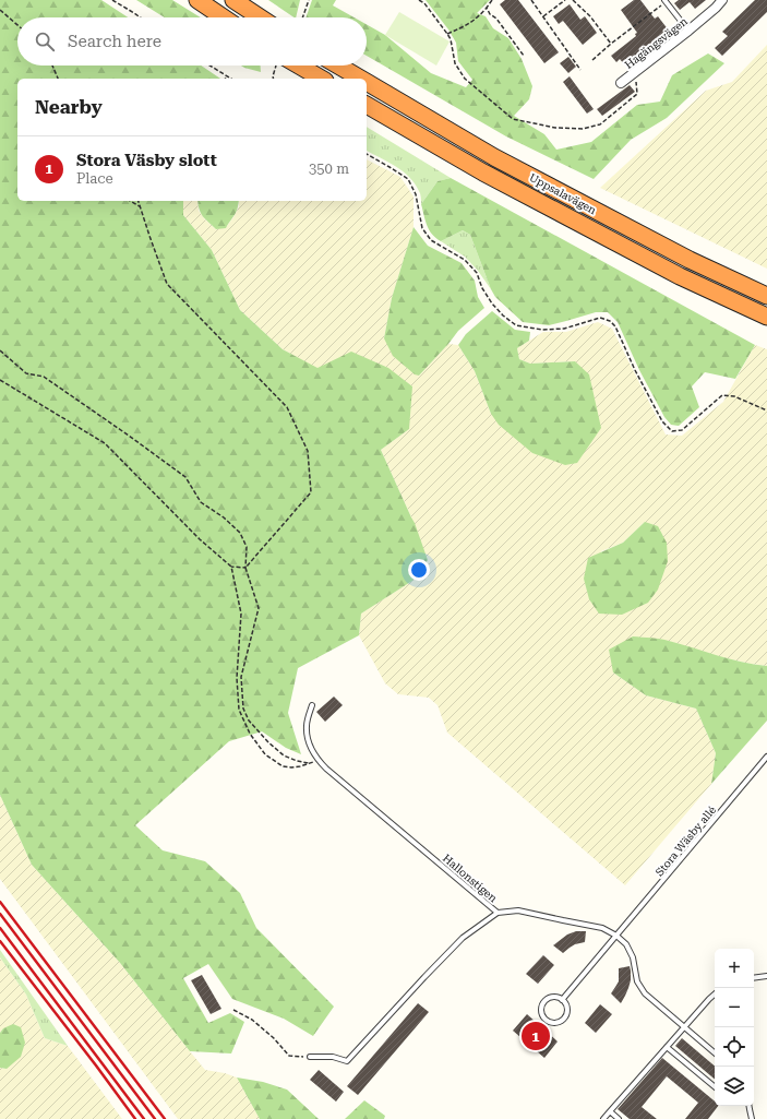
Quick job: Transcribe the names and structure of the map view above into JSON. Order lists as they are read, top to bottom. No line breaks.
{"streets":{"highway":["Uppsalavägen"],"street":["Hagängsvägen"],"lane":["Stora Wäsby allé","Hallonstigen"]},"crossings":[["Stora Wäsby allé","Hallonstigen"]],"page":{"search":"Search here","heading":"Nearby","list":[{"mark":"1","name":"Stora Väsby slott","note":"Place","value":"350 m"}],"map_buttons":["+","−"],"pins":"1"}}
